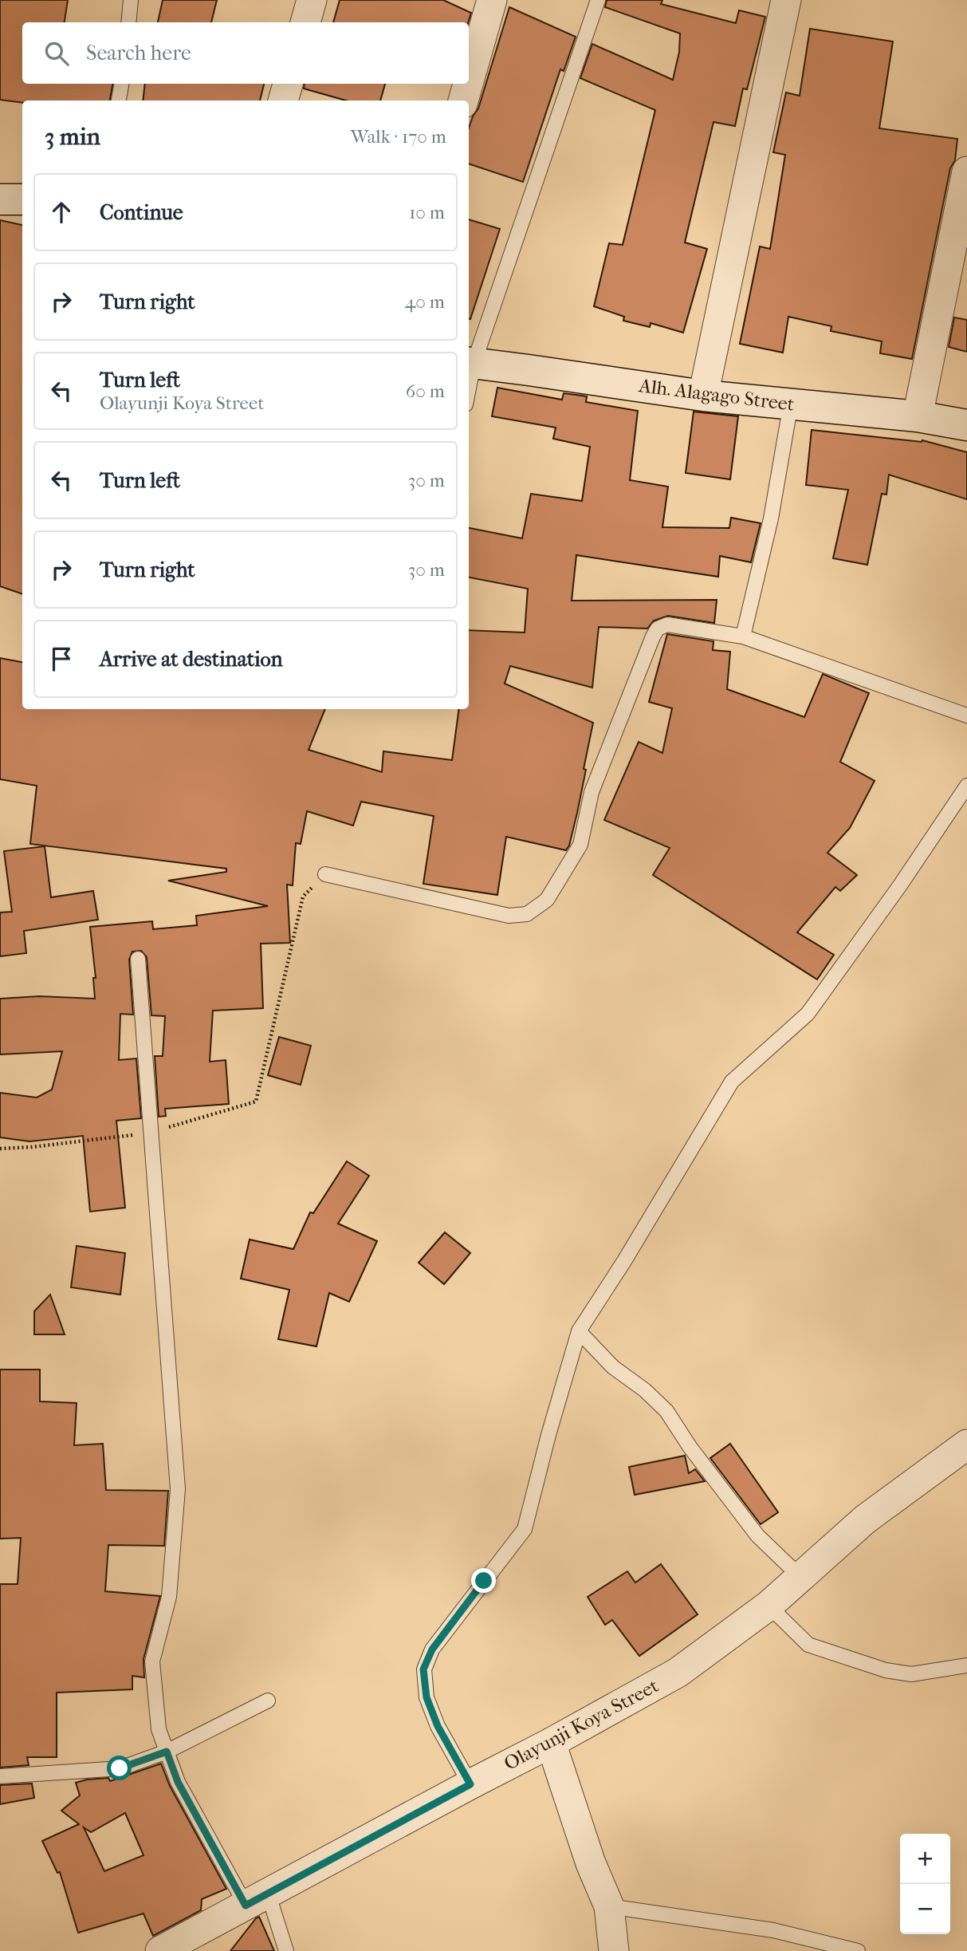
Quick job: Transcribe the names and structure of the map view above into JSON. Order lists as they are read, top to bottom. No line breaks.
{"streets":{"main road":["Alh. Alagago Street"],"street":["Olayunji Koya Street"]},"page":{"search":"Search here","heading":["3 min","Walk · 170 m"],"list":[["Continue","10 m"],["Turn right","40 m"],["Turn left","Olayunji Koya Street","60 m"],["Turn left","30 m"],["Turn right","30 m"],"Arrive at destination"],"map_buttons":["+","−"]}}
